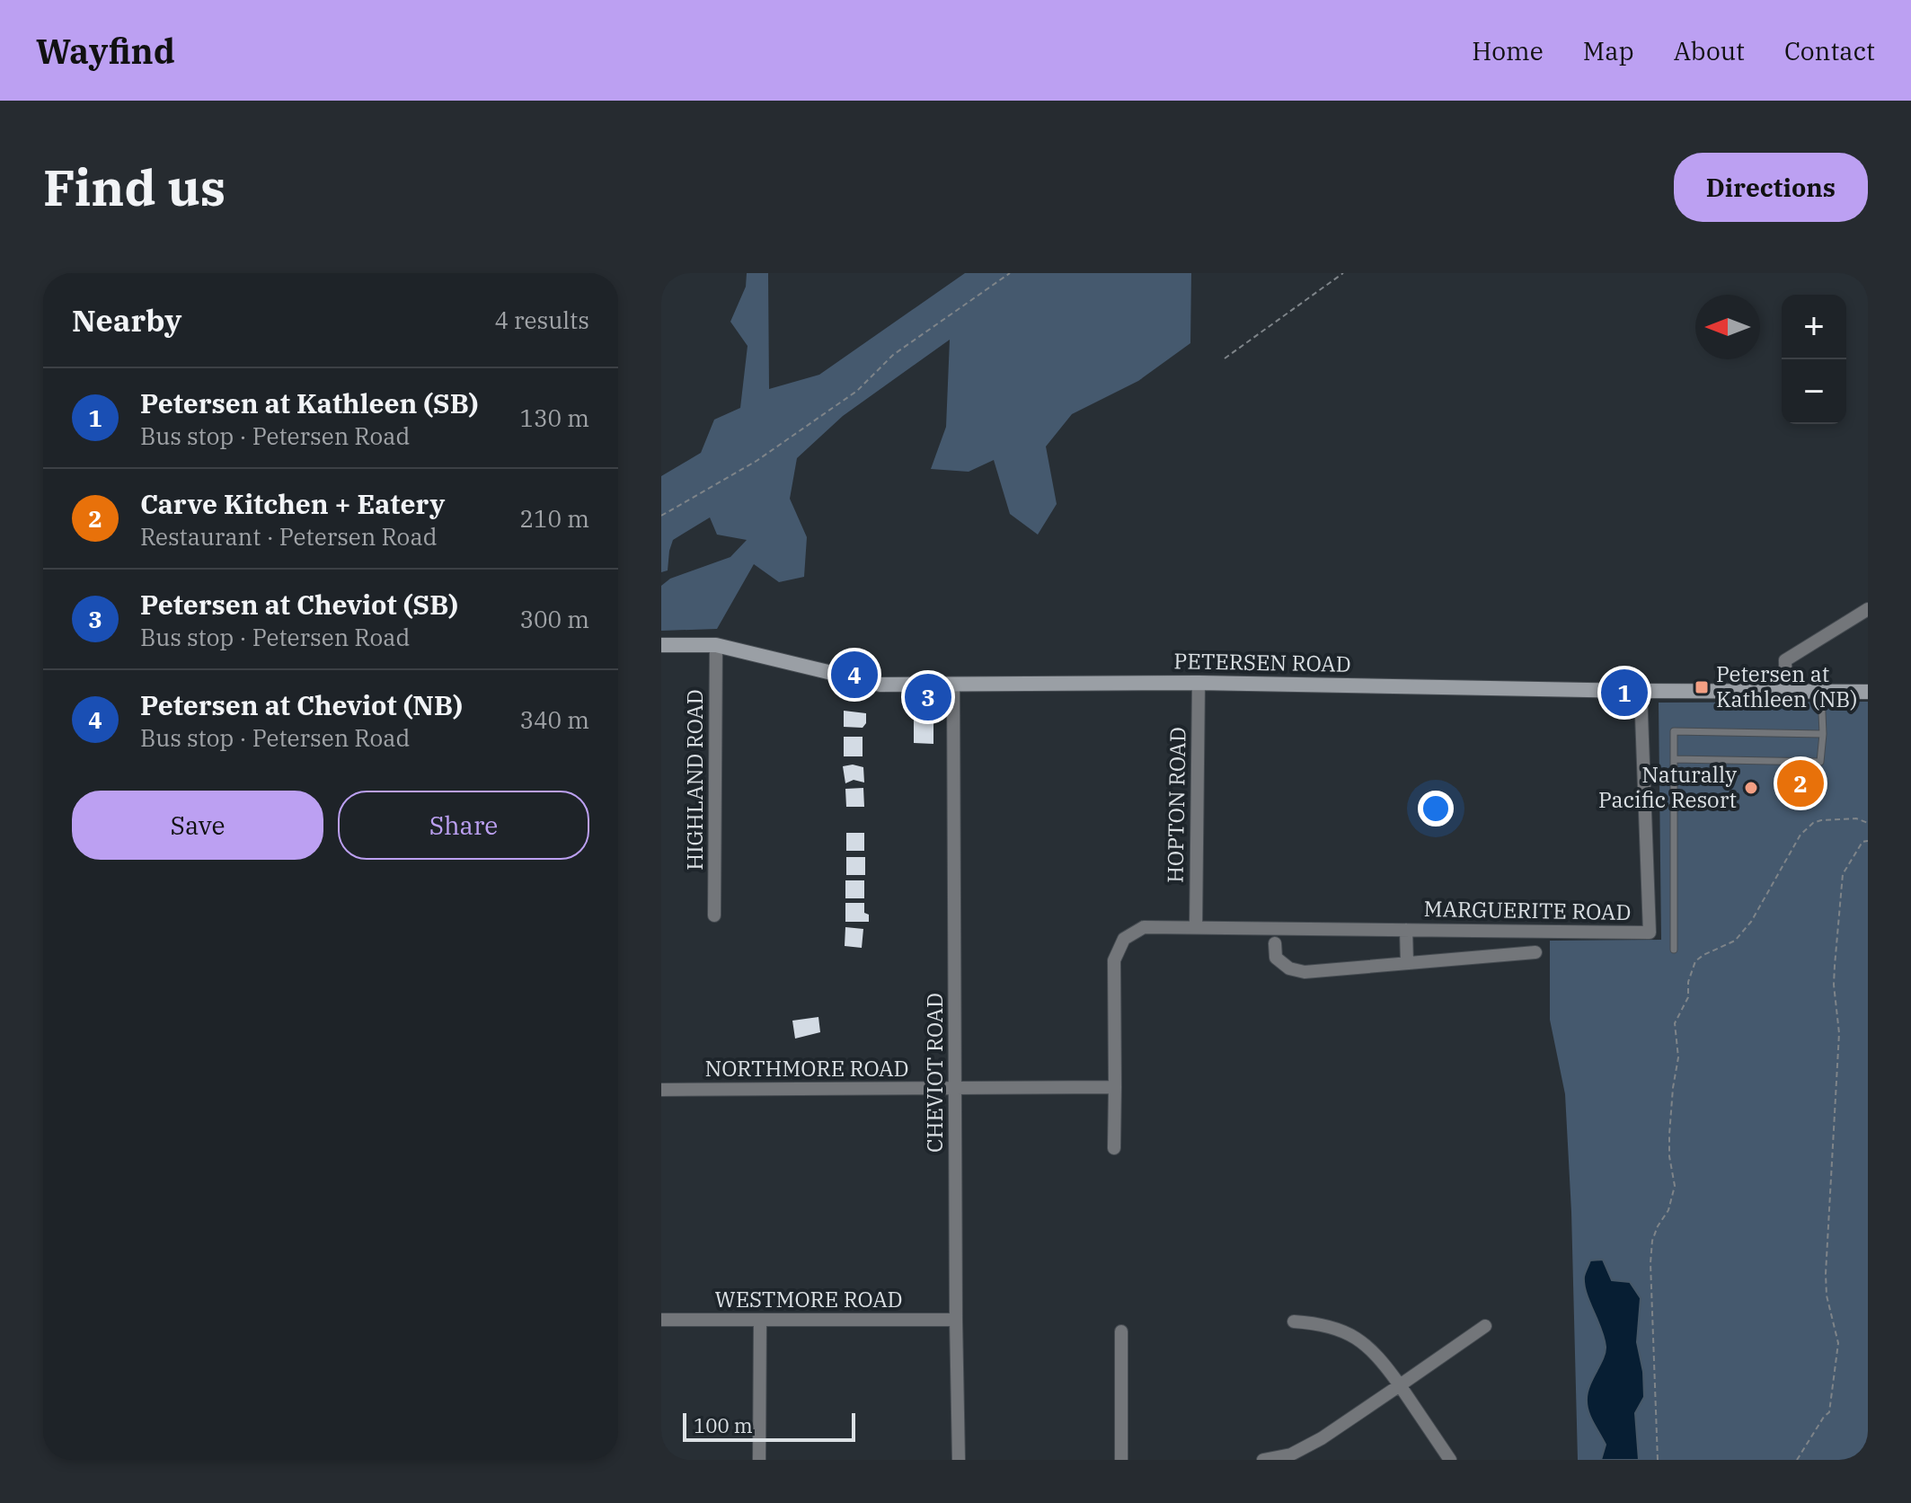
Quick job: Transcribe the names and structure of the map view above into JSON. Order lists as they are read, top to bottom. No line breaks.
{"streets":{"street":["PETERSEN ROAD","HIGHLAND ROAD","HOPTON ROAD","MARGUERITE ROAD","NORTHMORE ROAD","CHEVIOT ROAD","WESTMORE ROAD"]},"crossings":[["PETERSEN ROAD","HIGHLAND ROAD"],["PETERSEN ROAD","HOPTON ROAD"],["PETERSEN ROAD","MARGUERITE ROAD"],["PETERSEN ROAD","CHEVIOT ROAD"],["HOPTON ROAD","MARGUERITE ROAD"],["NORTHMORE ROAD","CHEVIOT ROAD"],["CHEVIOT ROAD","WESTMORE ROAD"]],"places":{"transit":["Petersen at Kathleen (NB)"],"other":["Naturally Pacific Resort"]},"scale_bar":"100 m","north":"left","page":{"header":"Wayfind","nav":["Home","Map","About","Contact"],"buttons":["Directions",["Save","Share"]],"title":"Find us","heading":["Nearby","4 results"],"map_buttons":["+","−"],"list":[{"mark":"1","name":"Petersen at Kathleen (SB)","note":"Bus stop · Petersen Road","value":"130 m"},{"mark":"2","name":"Carve Kitchen + Eatery","note":"Restaurant · Petersen Road","value":"210 m"},{"mark":"3","name":"Petersen at Cheviot (SB)","note":"Bus stop · Petersen Road","value":"300 m"},{"mark":"4","name":"Petersen at Cheviot (NB)","note":"Bus stop · Petersen Road","value":"340 m"}],"pins":["4","1","3","2"],"scale":"100 m"}}
